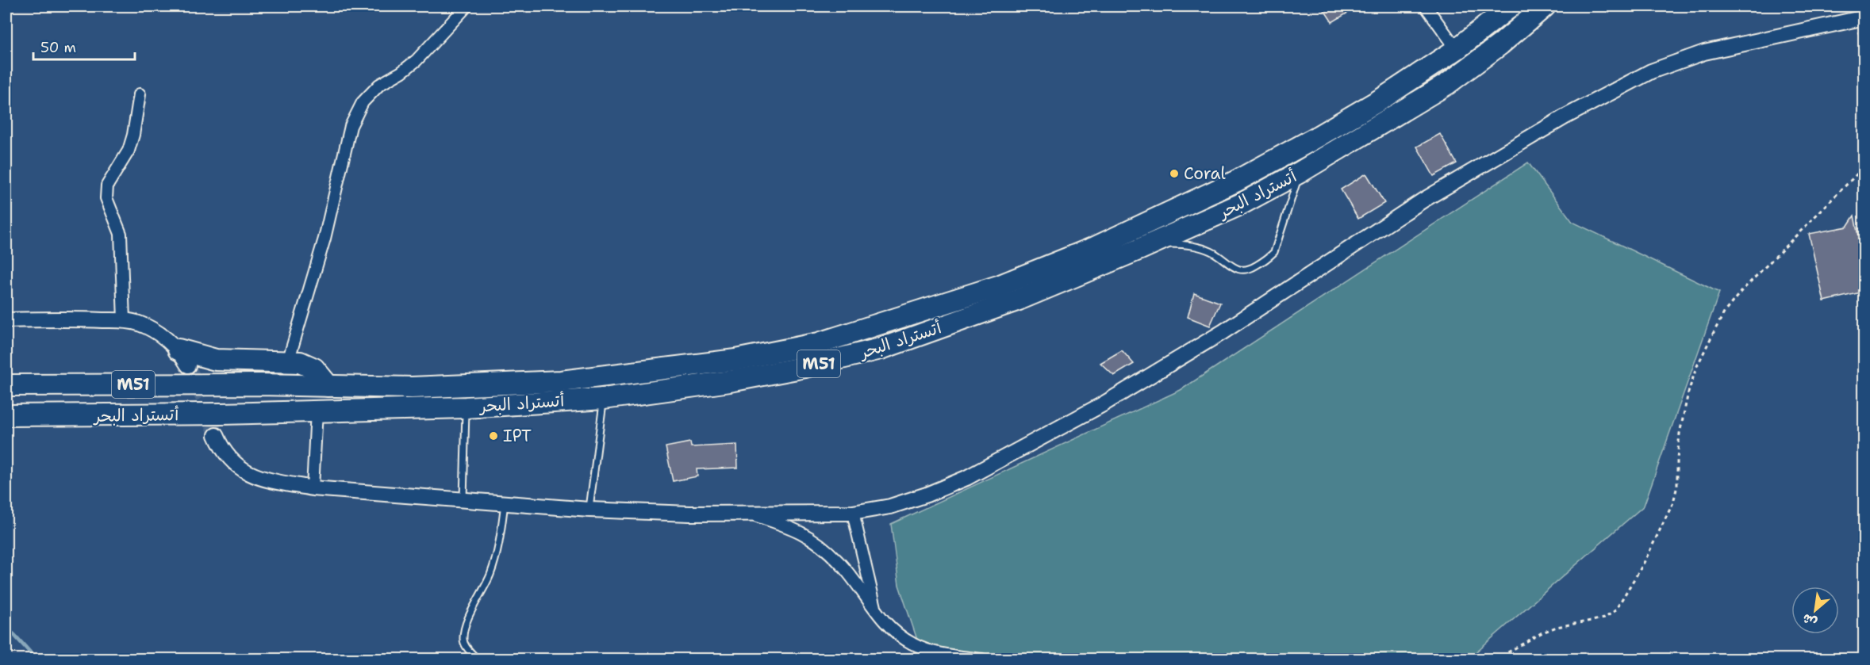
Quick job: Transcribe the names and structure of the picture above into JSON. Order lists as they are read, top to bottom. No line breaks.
{"streets":{"highway":["أتستراد البحر","M51"]},"places":["Coral","IPT"],"scale_bar":"50 m","north":"bottom left"}
